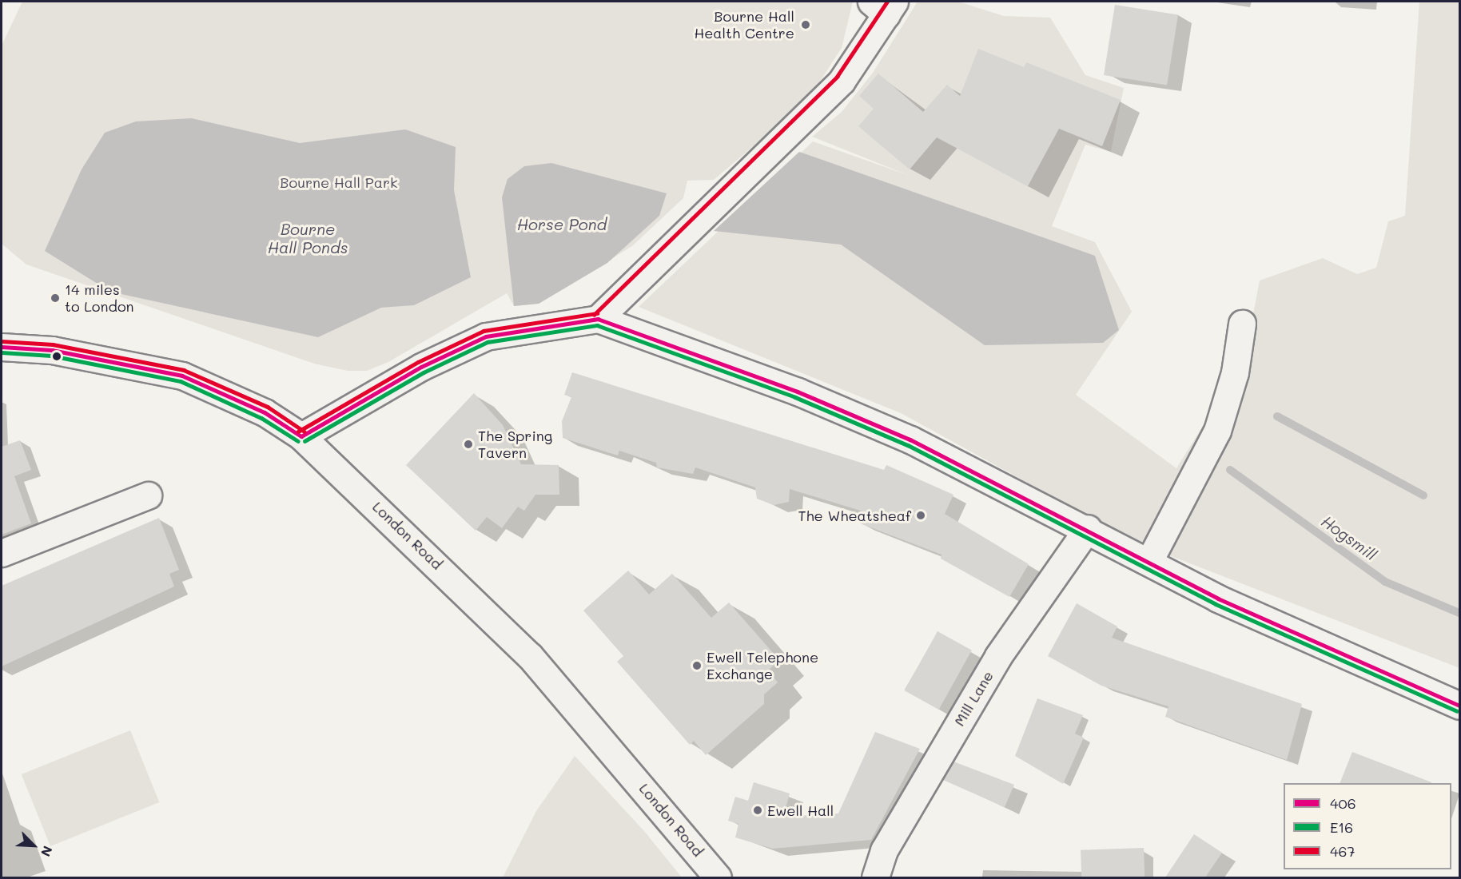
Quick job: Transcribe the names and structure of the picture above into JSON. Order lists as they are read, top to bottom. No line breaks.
{"streets":{"main road":["London Road","Mill Lane"]},"water":["Horse Pond","Bourne Hall Ponds","Hogsmill"],"parks":["Bourne Hall Park"],"places":["Bourne Hall Health Centre","14 miles to London","The Spring Tavern","The Wheatsheaf","Ewell Telephone Exchange","Ewell Hall"],"lines":["transit line 467","transit line 406","transit line E16"],"legend":["406","E16","467"],"north":"bottom right"}
